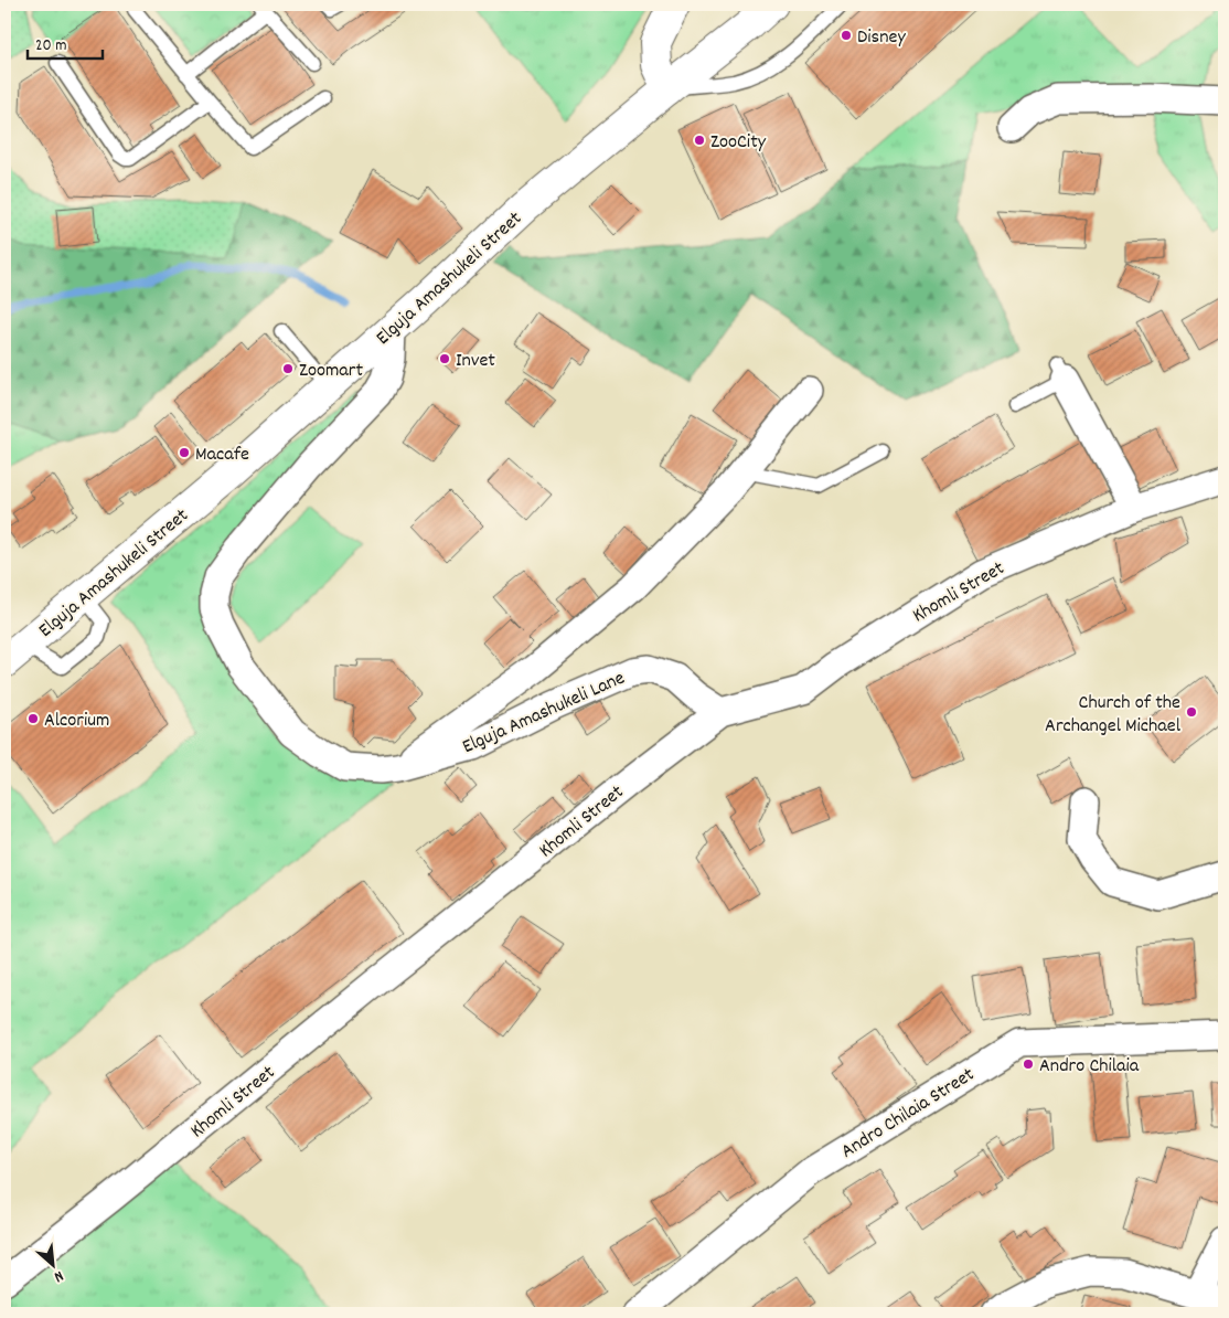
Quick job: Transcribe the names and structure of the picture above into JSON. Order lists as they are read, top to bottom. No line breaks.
{"streets":{"main road":["Elguja Amashukeli Street"],"street":["Khomli Street","Elguja Amashukeli Lane","Andro Chilaia Street"]},"crossings":[["Elguja Amashukeli Street","Elguja Amashukeli Lane"],["Khomli Street","Elguja Amashukeli Lane"]],"places":["Disney","ZooCity","Invet","Zoomart","Macafe","Church of the Archangel Michael","Alcorium","Andro Chilaia"],"scale_bar":"20 m","north":"bottom right"}
